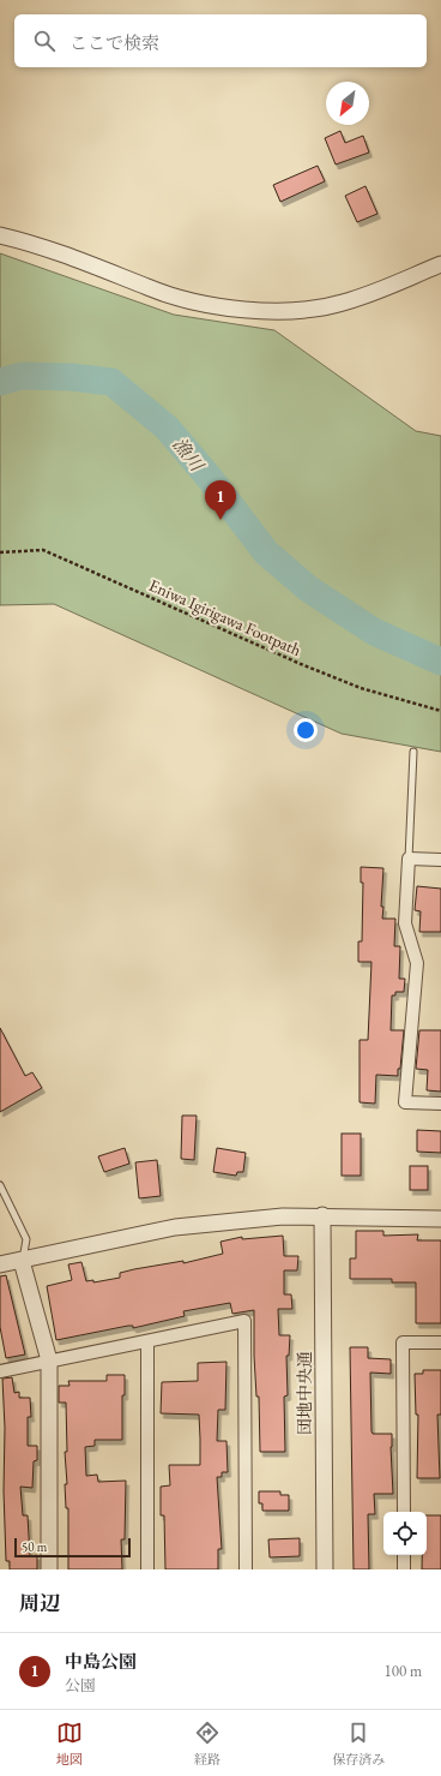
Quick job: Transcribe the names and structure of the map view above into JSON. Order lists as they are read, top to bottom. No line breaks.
{"streets":{"street":["団地中央通"],"path":["Eniwa Igirigawa Footpath"]},"water":["漁川"],"scale_bar":"50 m","north":"bottom left","page":{"search":"ここで検索","pins":"1","scale":"50 m","heading":"周辺","list":[{"mark":"1","name":"中島公園","note":"公園","value":"100 m"}],"nav":["地図","経路","保存済み"]}}
